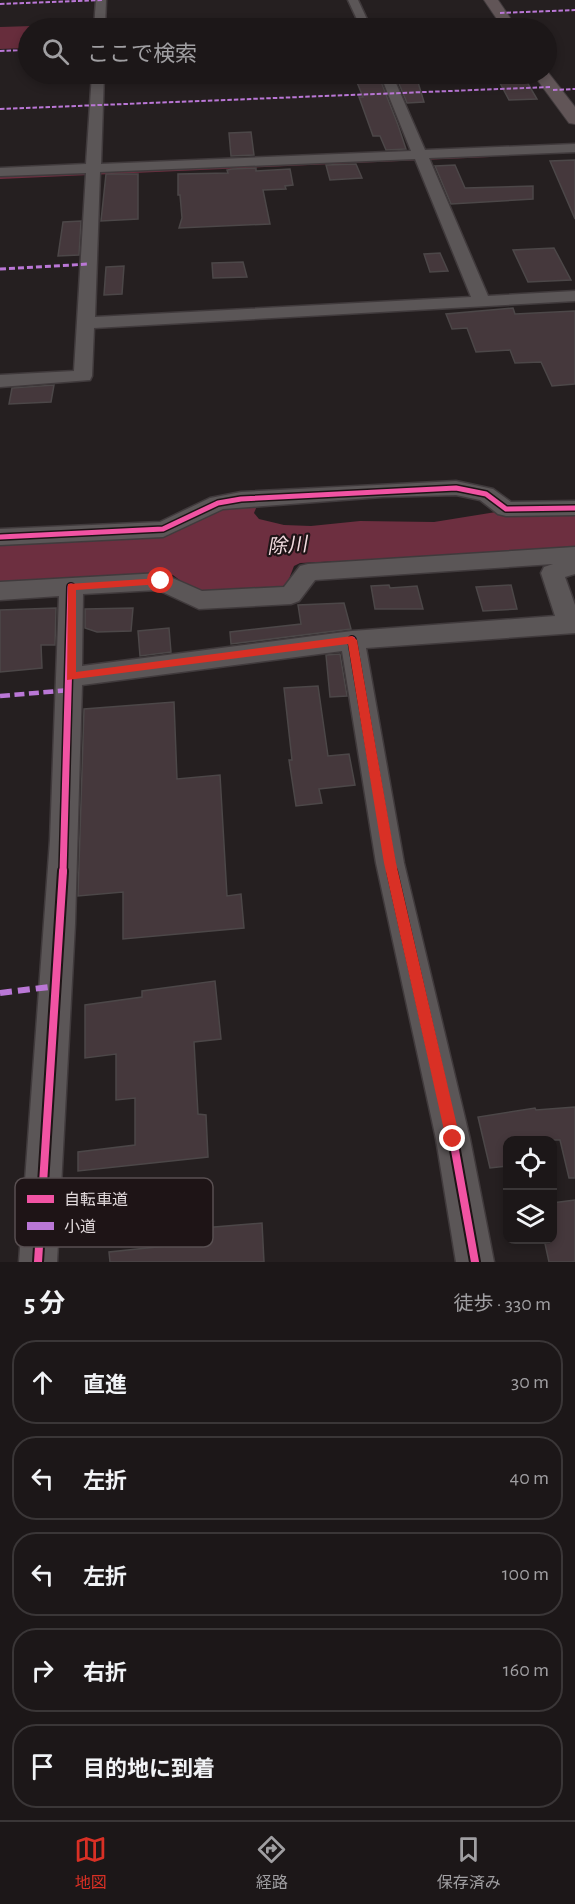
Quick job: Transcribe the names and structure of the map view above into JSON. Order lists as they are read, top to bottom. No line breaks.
{"water":["除川"],"legend":["自転車道","小道"],"page":{"search":"ここで検索","heading":["5 分","徒歩 · 330 m"],"list":[["直進","30 m"],["左折","40 m"],["左折","100 m"],["右折","160 m"],"目的地に到着"],"nav":["地図","経路","保存済み"]}}
